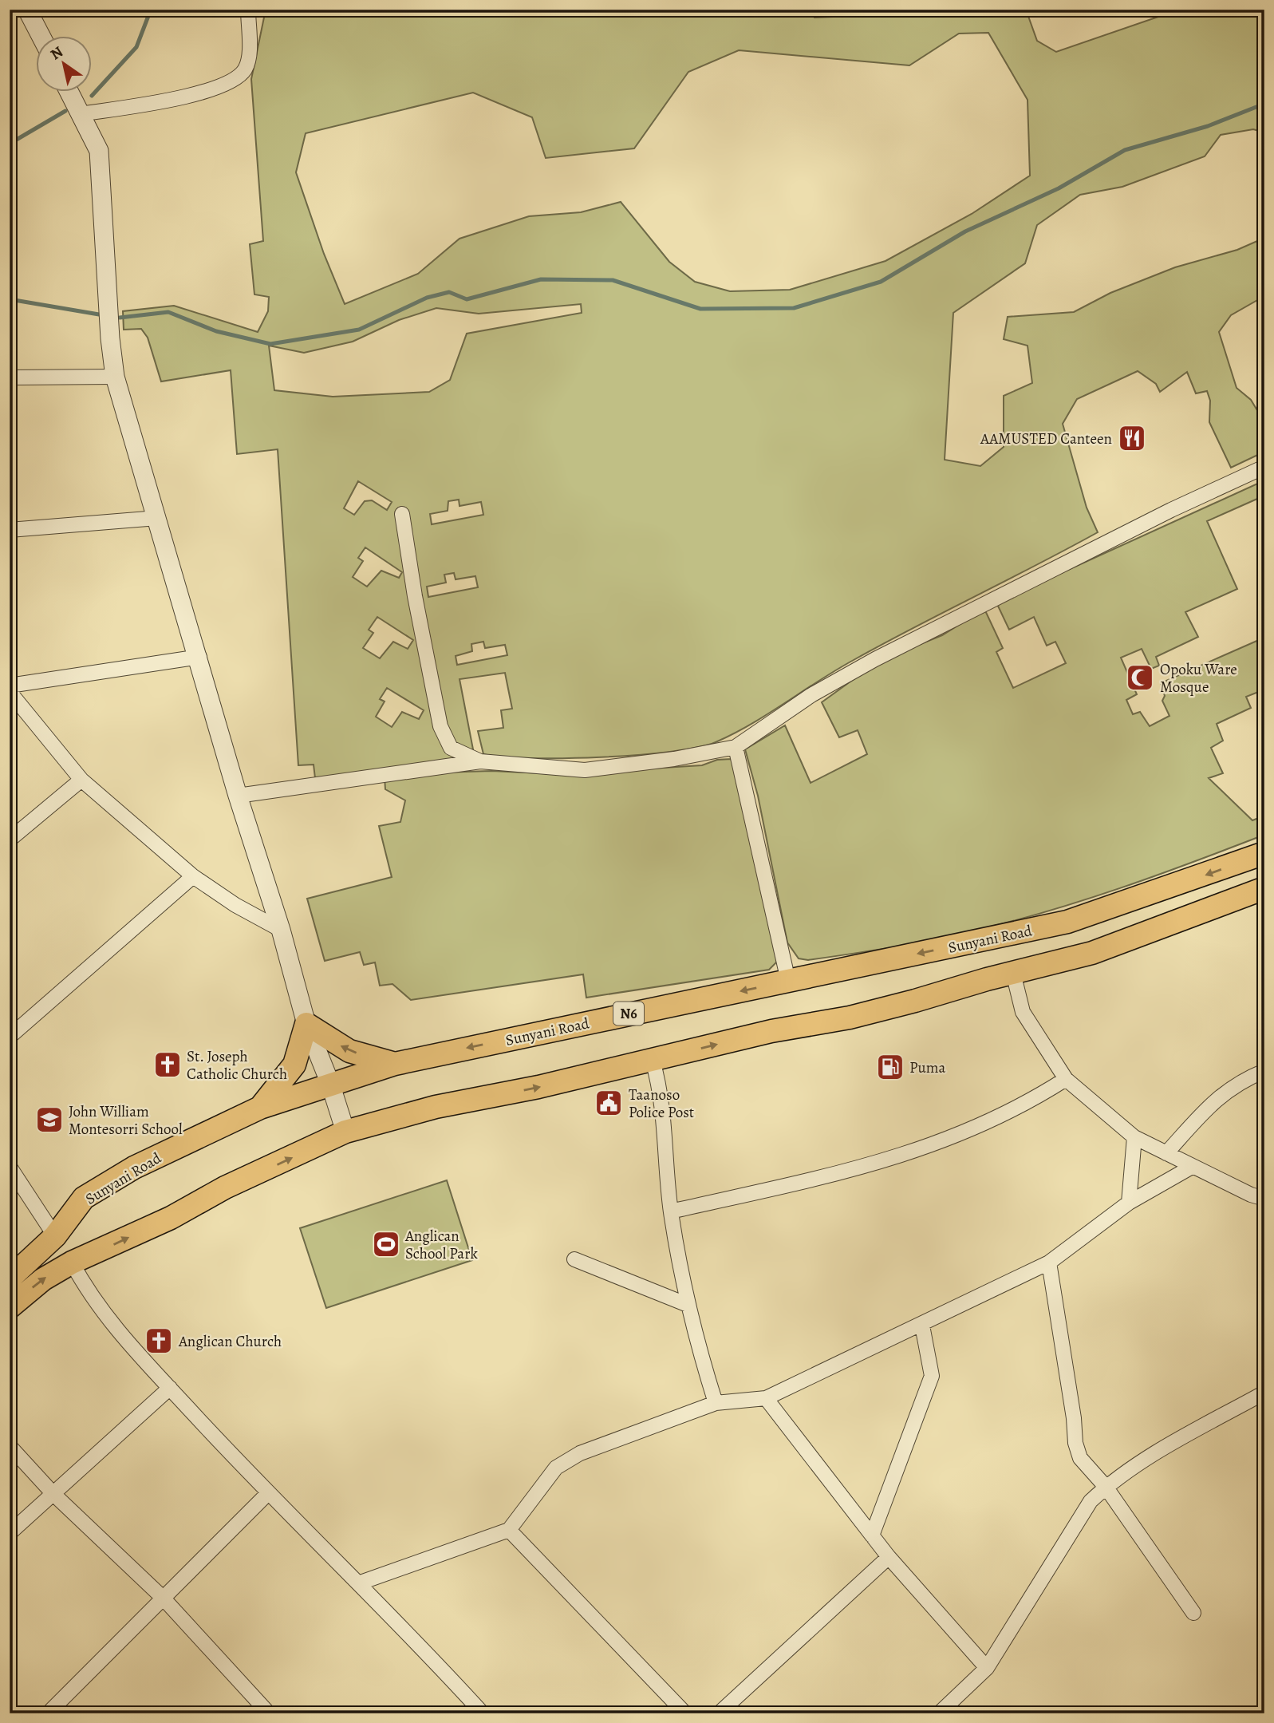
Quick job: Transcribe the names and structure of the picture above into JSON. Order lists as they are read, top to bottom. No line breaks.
{"streets":{"main road":["Sunyani Road","N6"]},"places":{"restaurant":["AAMUSTED Canteen"],"mosque":["Opoku Ware Mosque"],"church":["St. Joseph Catholic Church","Anglican Church"],"fuel station":["Puma"],"public building":["Taanoso Police Post"],"school or university":["John William Montesorri School"],"sports":["Anglican School Park"]},"north":"top left"}
